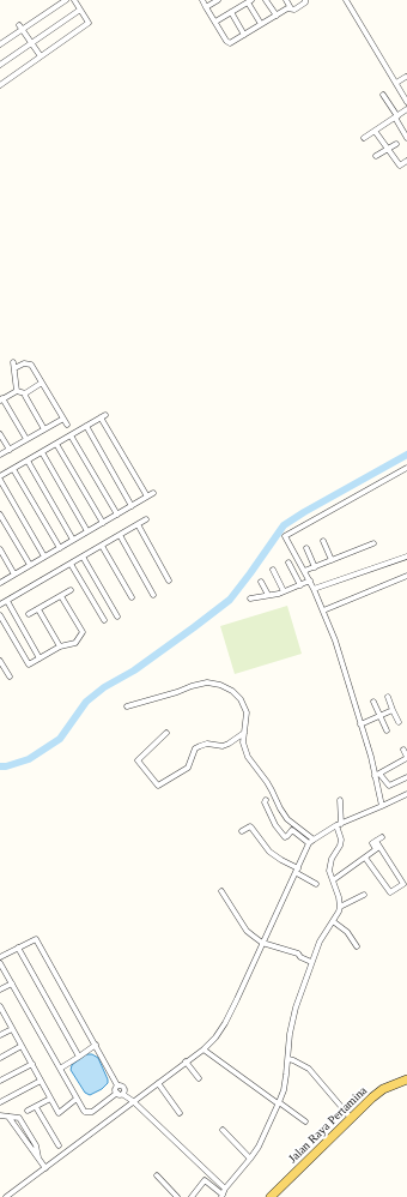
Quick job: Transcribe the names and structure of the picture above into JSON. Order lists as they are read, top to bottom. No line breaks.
{"streets":{"main road":["Jalan Raya Pertamina"]}}
